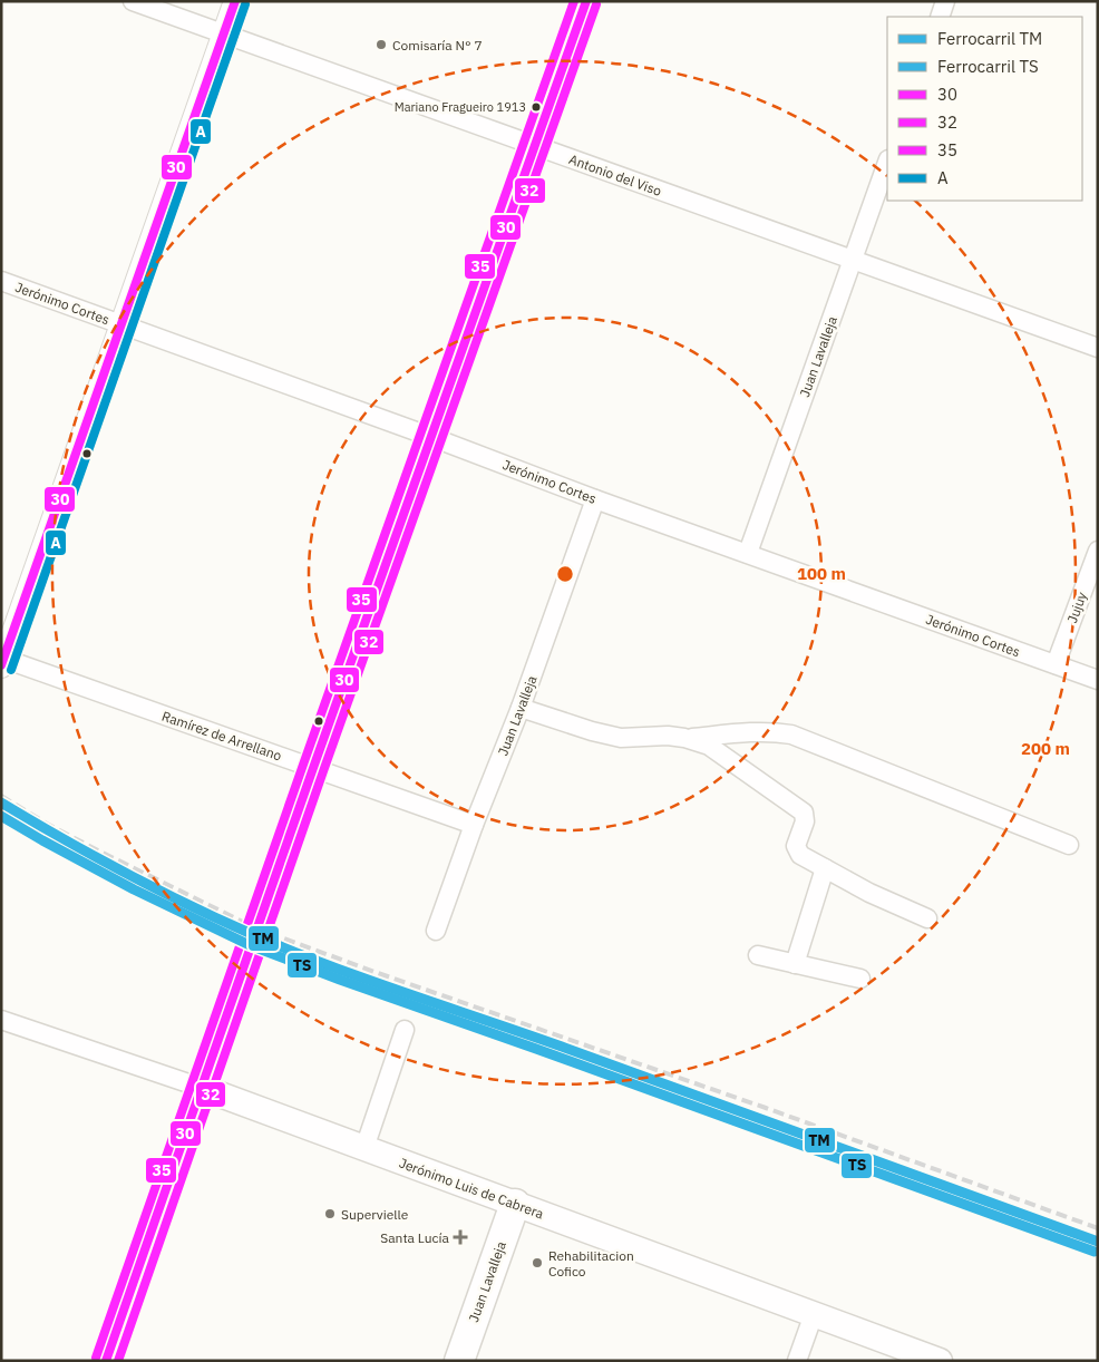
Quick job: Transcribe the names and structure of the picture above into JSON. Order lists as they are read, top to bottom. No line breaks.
{"streets":{"main road":["Juan Lavalleja","Jerónimo Luis de Cabrera"],"street":["Antonio del Viso","Jerónimo Cortes","Jujuy","Ramírez de Arrellano"]},"crossings":[["Antonio del Viso","Juan Lavalleja"],["Jerónimo Cortes","Juan Lavalleja"],["Jerónimo Cortes","Jujuy"],["Juan Lavalleja","Ramírez de Arrellano"],["Juan Lavalleja","Jerónimo Luis de Cabrera"]],"places":{"other":["Comisaría N° 7","Mariano Fragueiro 1913","Supervielle","Rehabilitacion Cofico"],"health":["Santa Lucía"]},"lines":["transit line 30","transit line 35","transit line 32","transit line A","rail line TM","rail line TS"],"legend":["Ferrocarril TM","Ferrocarril TS","30","32","35","A"],"rings":["100 m","200 m"]}
